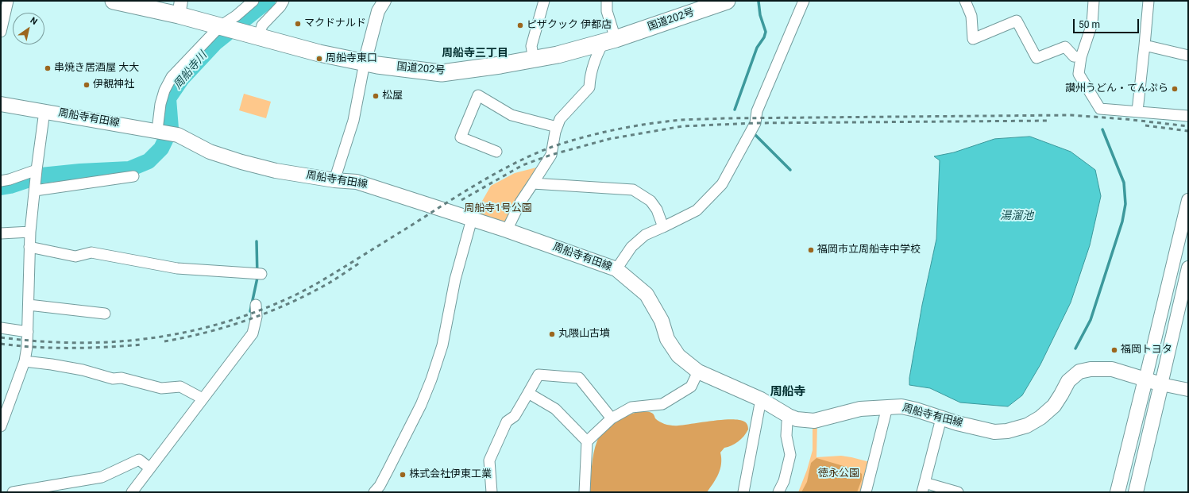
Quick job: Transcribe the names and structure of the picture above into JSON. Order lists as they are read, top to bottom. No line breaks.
{"streets":{"highway":["国道202号"],"main road":["周船寺有田線"]},"districts":["周船寺三丁目","周船寺"],"water":["周船寺川","湯溜池"],"parks":["周船寺1号公園","徳永公園"],"places":["マクドナルド","ピザクック 伊都店","周船寺東口","串焼き居酒屋 大大","伊覩神社","讃州うどん・てんぷら","松屋","福岡市立周船寺中学校","丸隈山古墳","福岡トヨタ","株式会社伊東工業"],"scale_bar":"50 m","north":"top right"}
